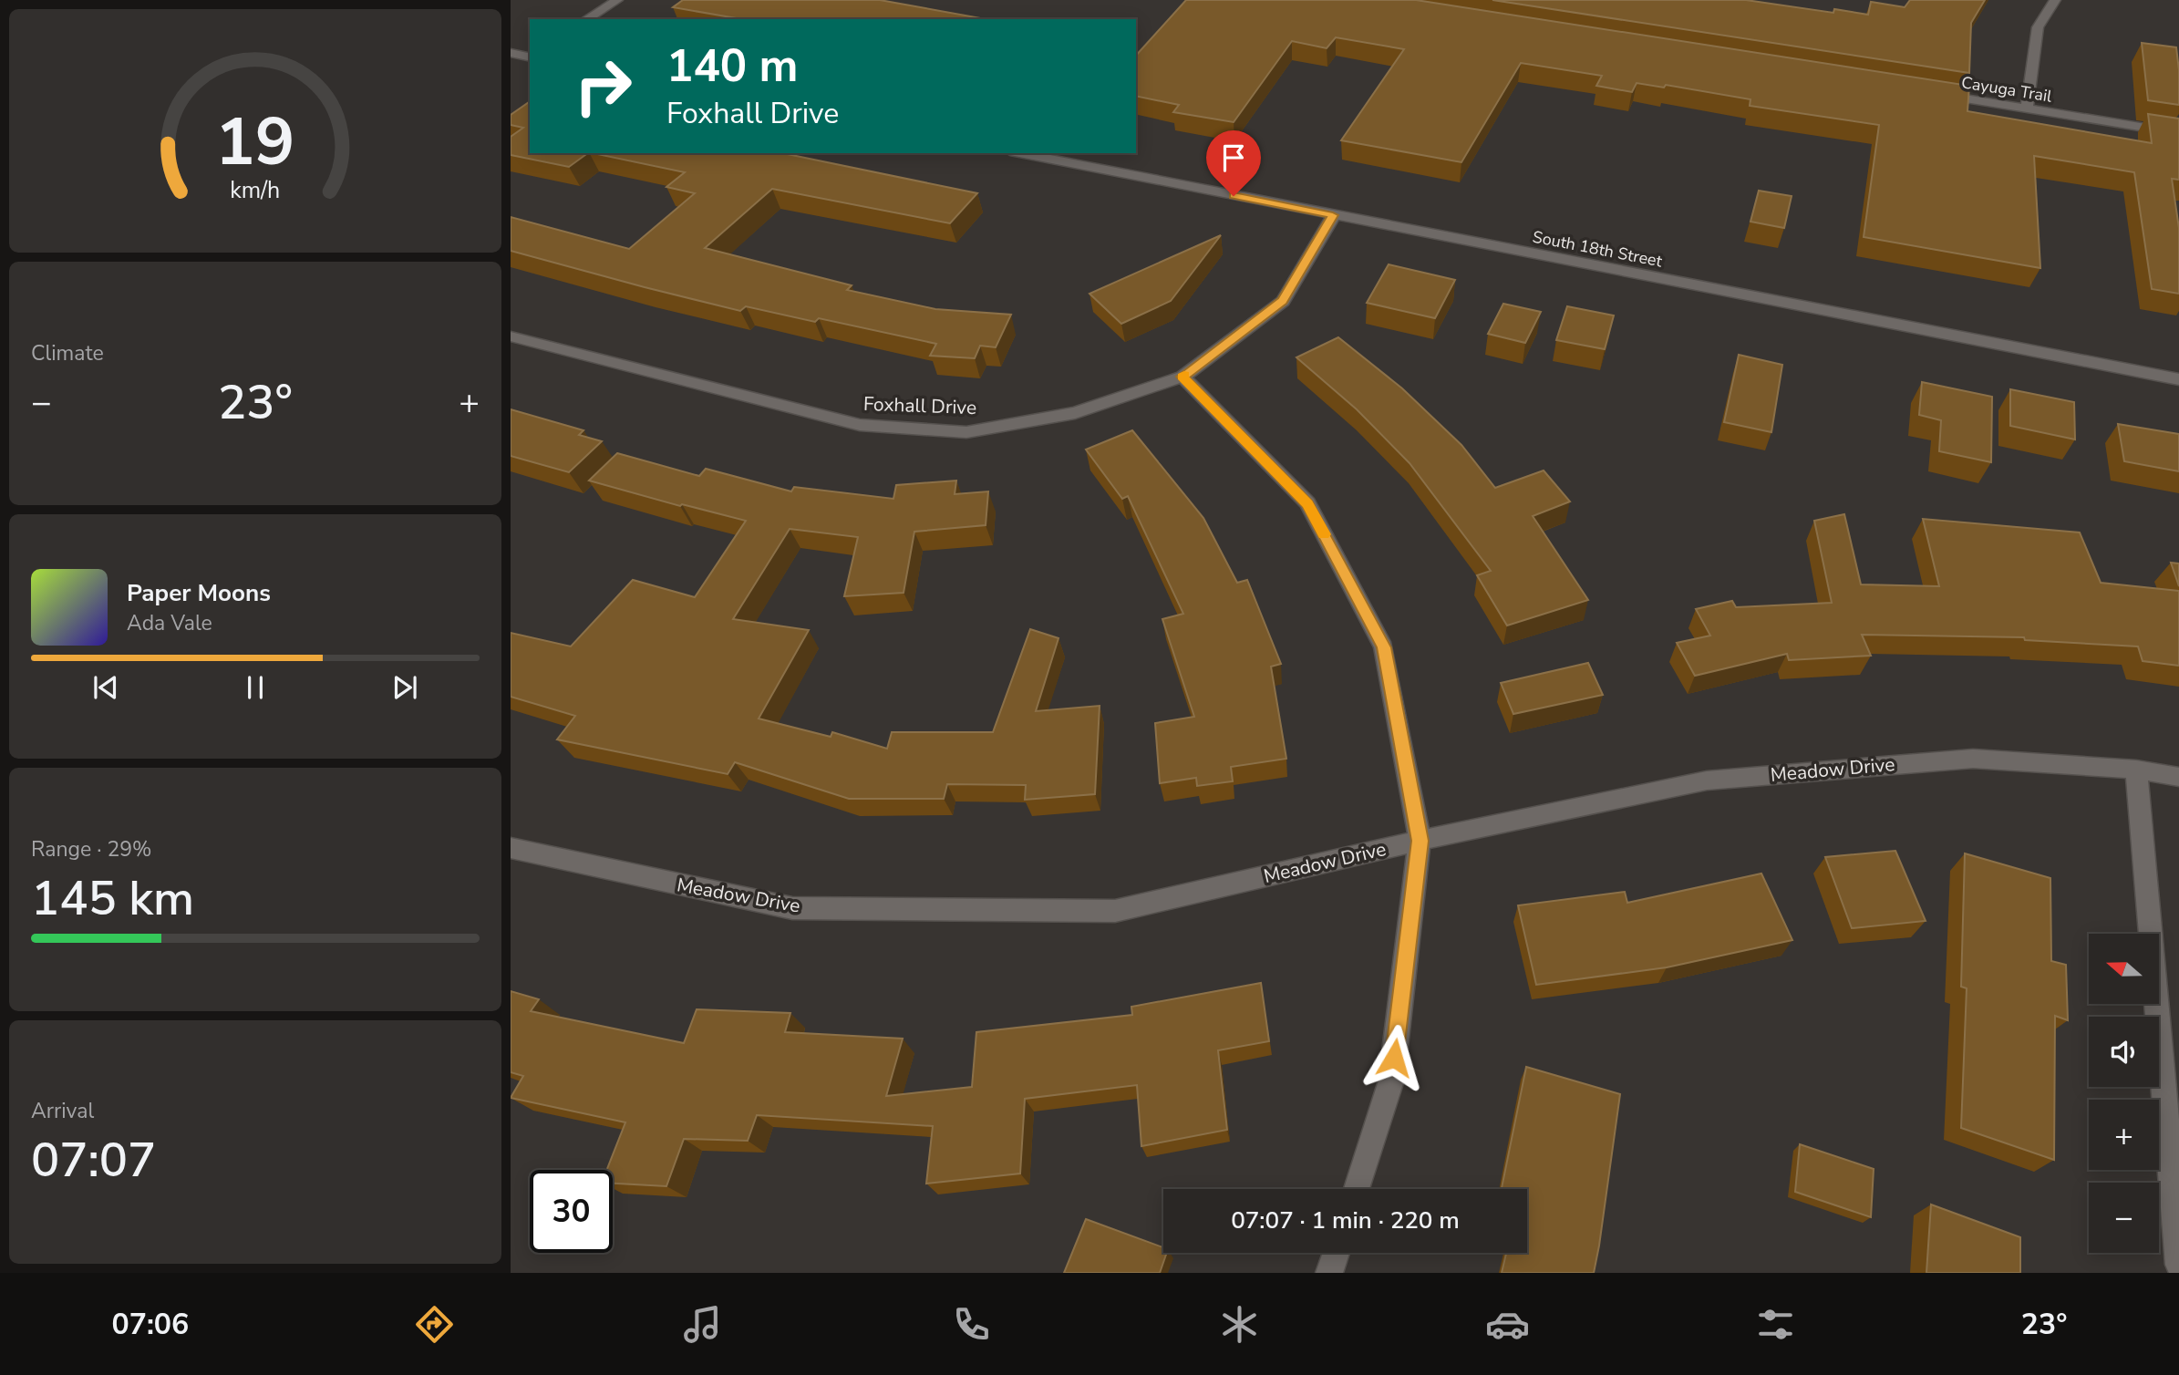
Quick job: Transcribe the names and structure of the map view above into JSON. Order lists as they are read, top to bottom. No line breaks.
{"streets":{"street":["Cayuga Trail","South 18th Street","Foxhall Drive","Meadow Drive"]},"crossings":[["South 18th Street","Foxhall Drive"]],"north":"left","page":{"turn":["140 m","Foxhall Drive"],"tile":["Climate",["Range · 29%","145 km"],["Arrival","07:07"]],"heat":["−","23°","+"],"song":["Paper Moons","Ada Vale"],"map_buttons":["+","−"],"limit":"30","trip":"07:07 · 1 min · 220 m","tabs":["07:06","23°"],"gauge":["19","km/h"]}}
